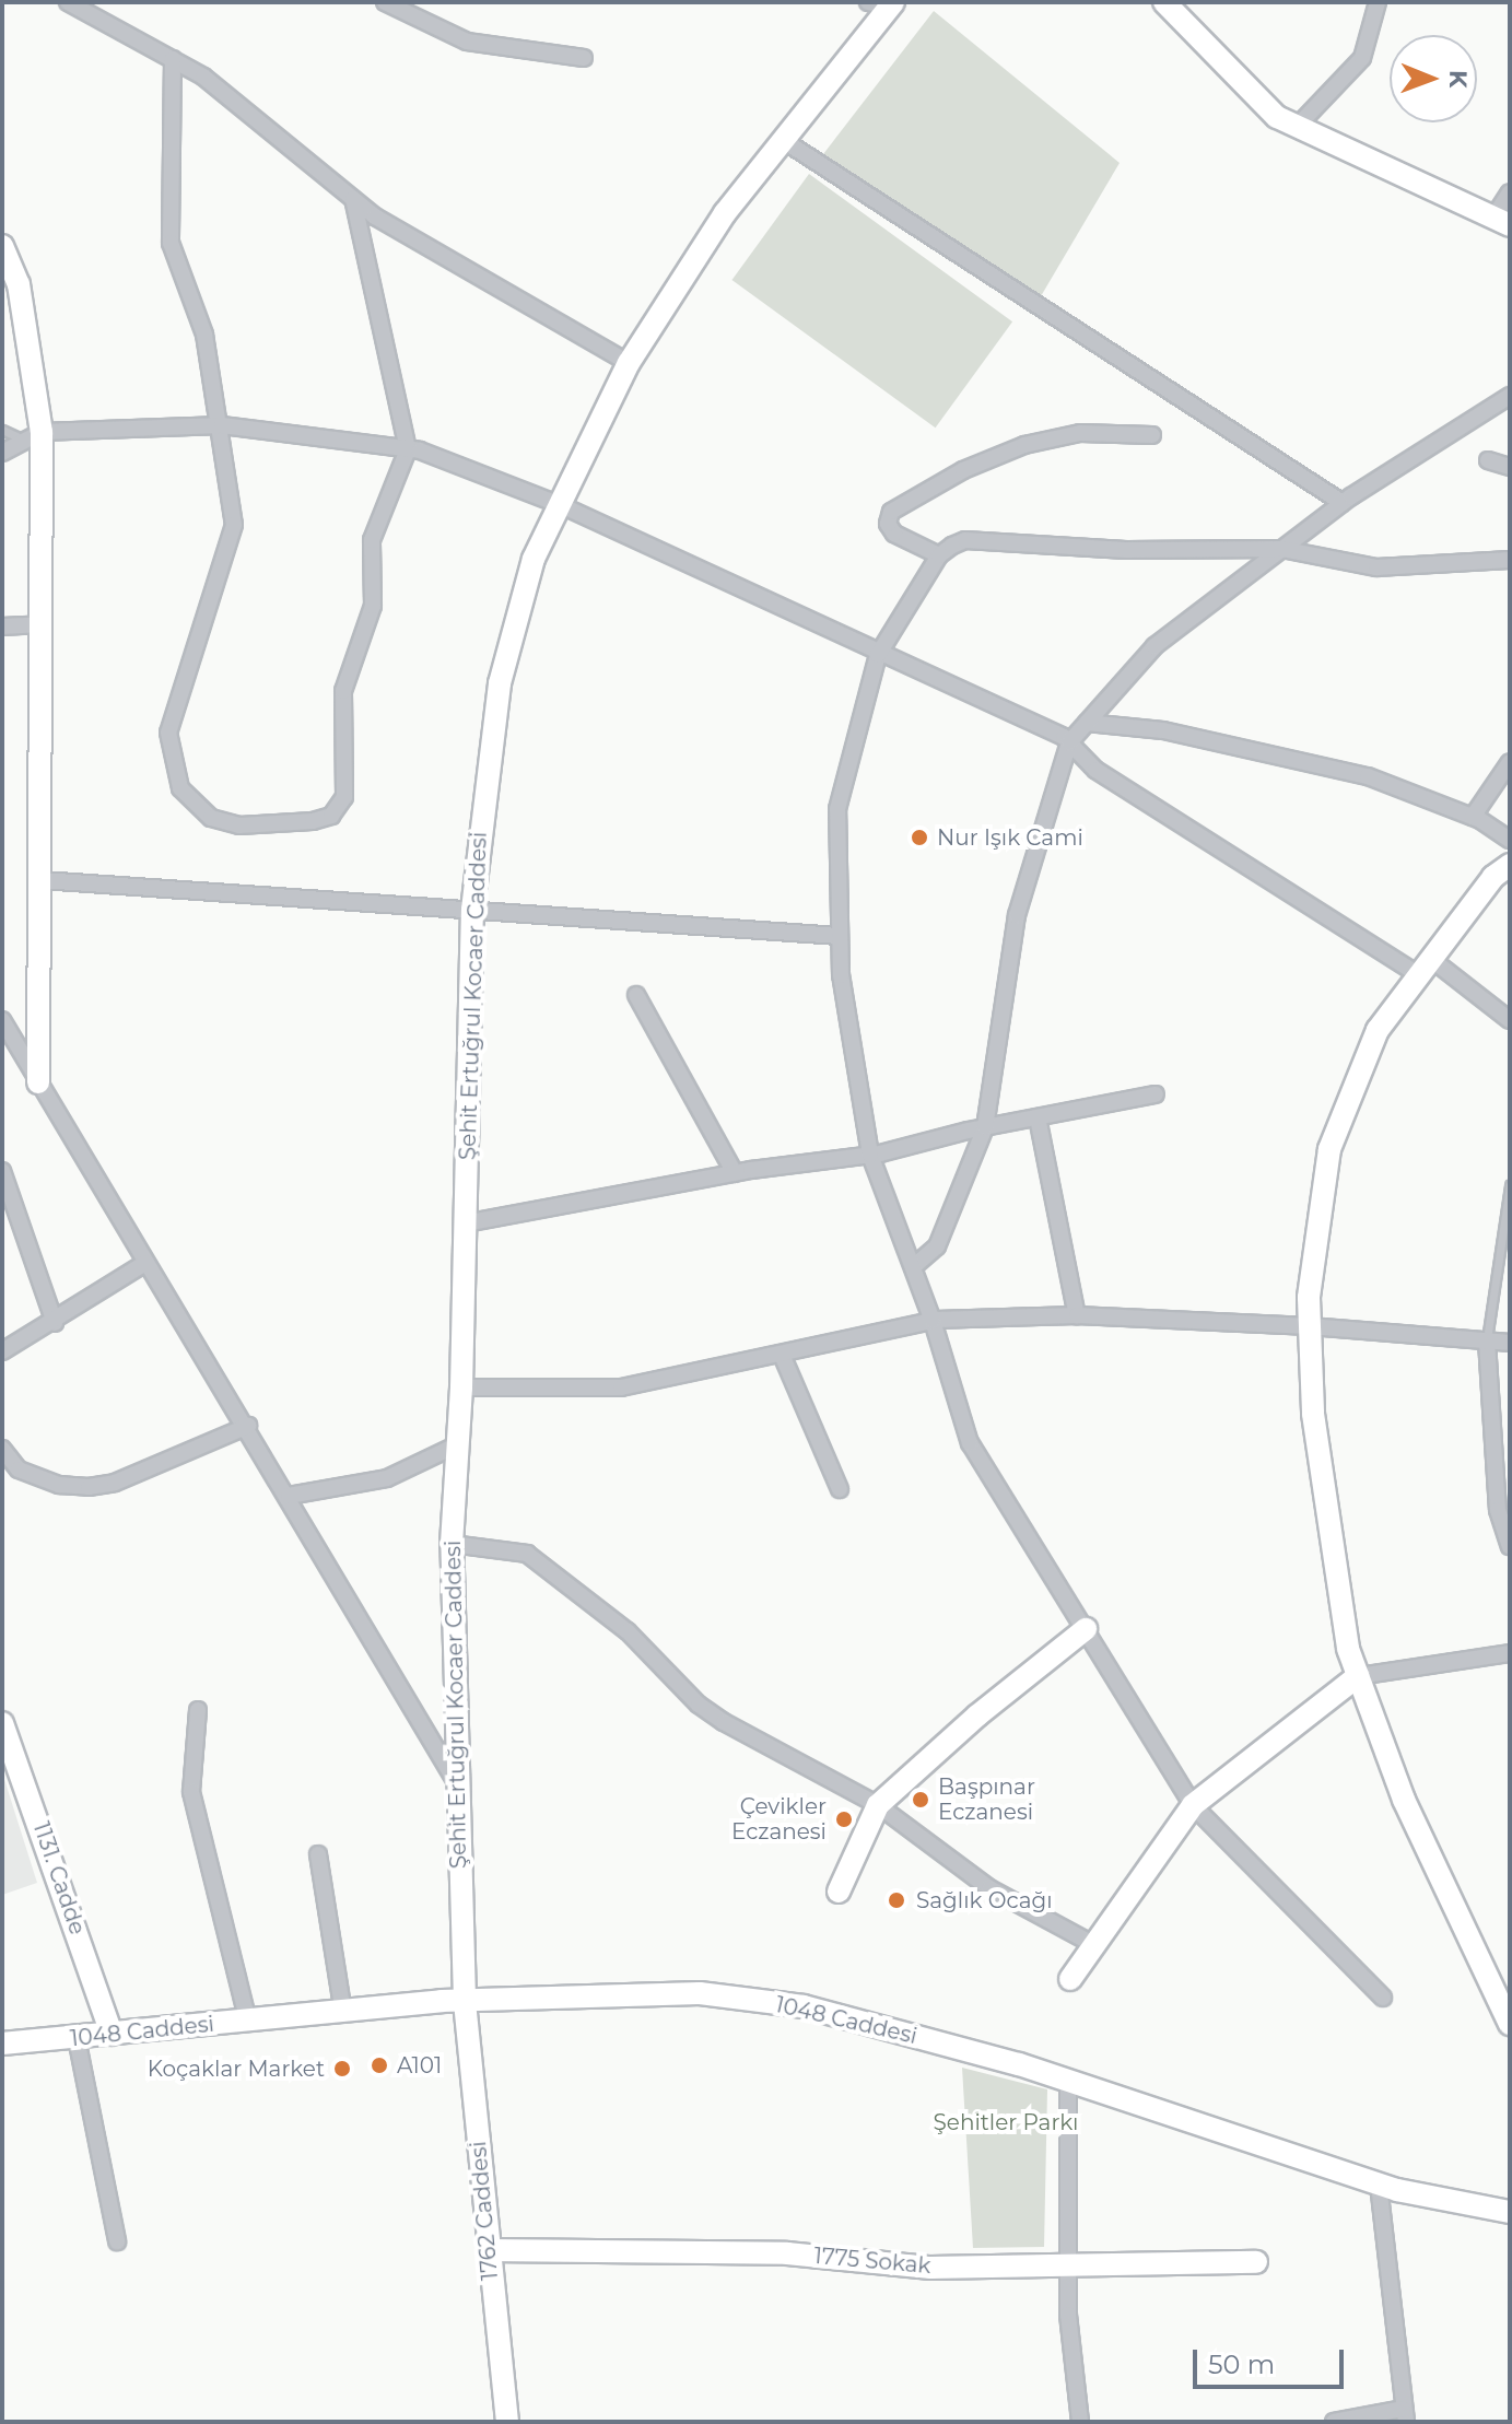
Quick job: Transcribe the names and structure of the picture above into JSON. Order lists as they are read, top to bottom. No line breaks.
{"streets":{"street":["Şehit Ertuğrul Kocaer Caddesi","1131. Cadde","1048 Caddesi","1762 Caddesi","1775 Sokak"]},"crossings":[["Şehit Ertuğrul Kocaer Caddesi","1048 Caddesi"],["Şehit Ertuğrul Kocaer Caddesi","1762 Caddesi"],["1131. Cadde","1048 Caddesi"],["1048 Caddesi","1762 Caddesi"],["1762 Caddesi","1775 Sokak"]],"parks":["Şehitler Parkı"],"places":["Nur Işık Cami","Başpınar Eczanesi","Çevikler Eczanesi","Sağlık Ocağı","A101","Koçaklar Market"],"scale_bar":"50 m","north":"right"}
